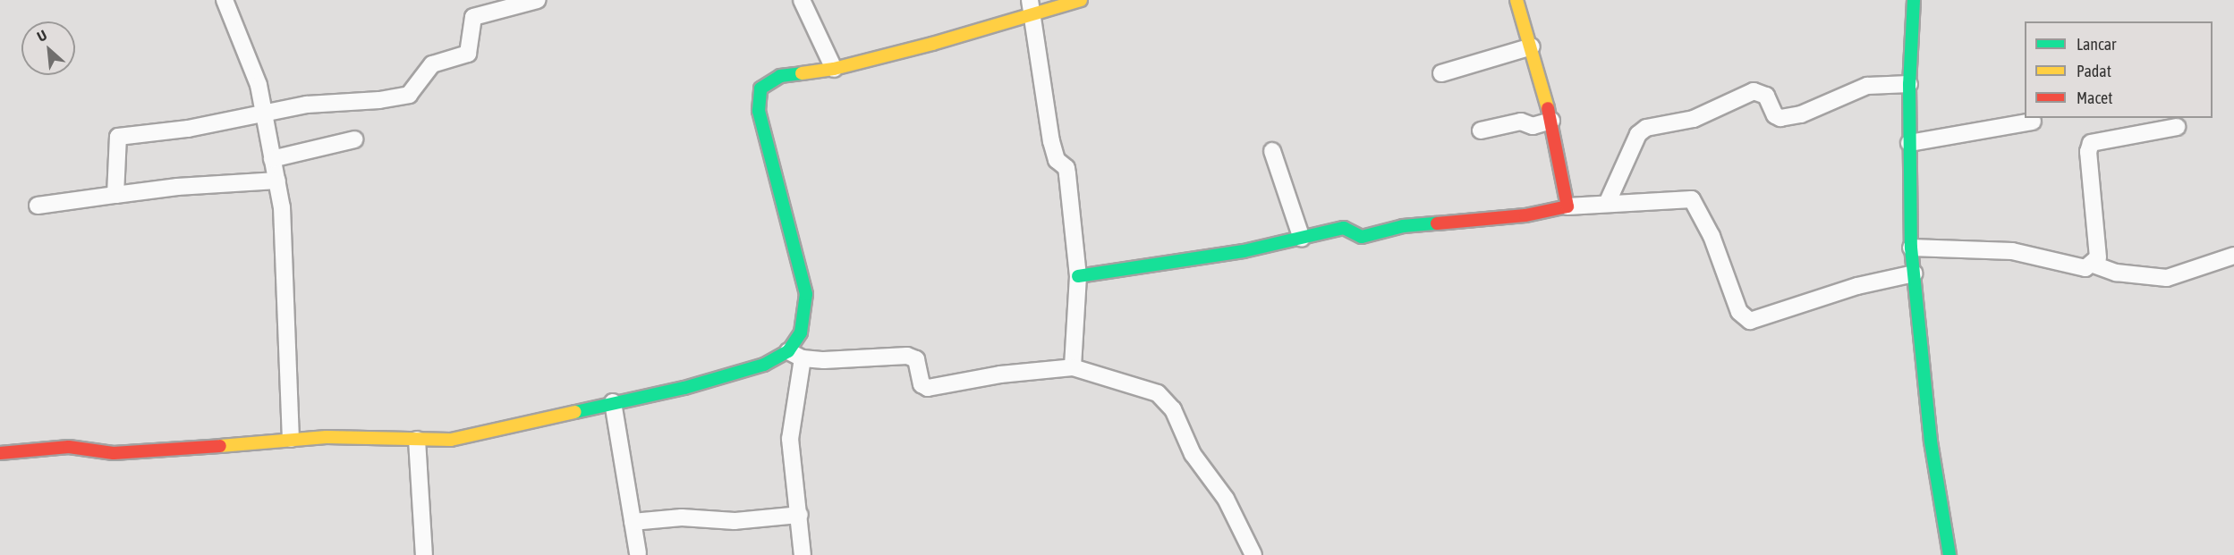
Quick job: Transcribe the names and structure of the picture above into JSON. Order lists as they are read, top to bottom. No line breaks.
{"legend":["Lancar","Padat","Macet"],"north":"top left"}
